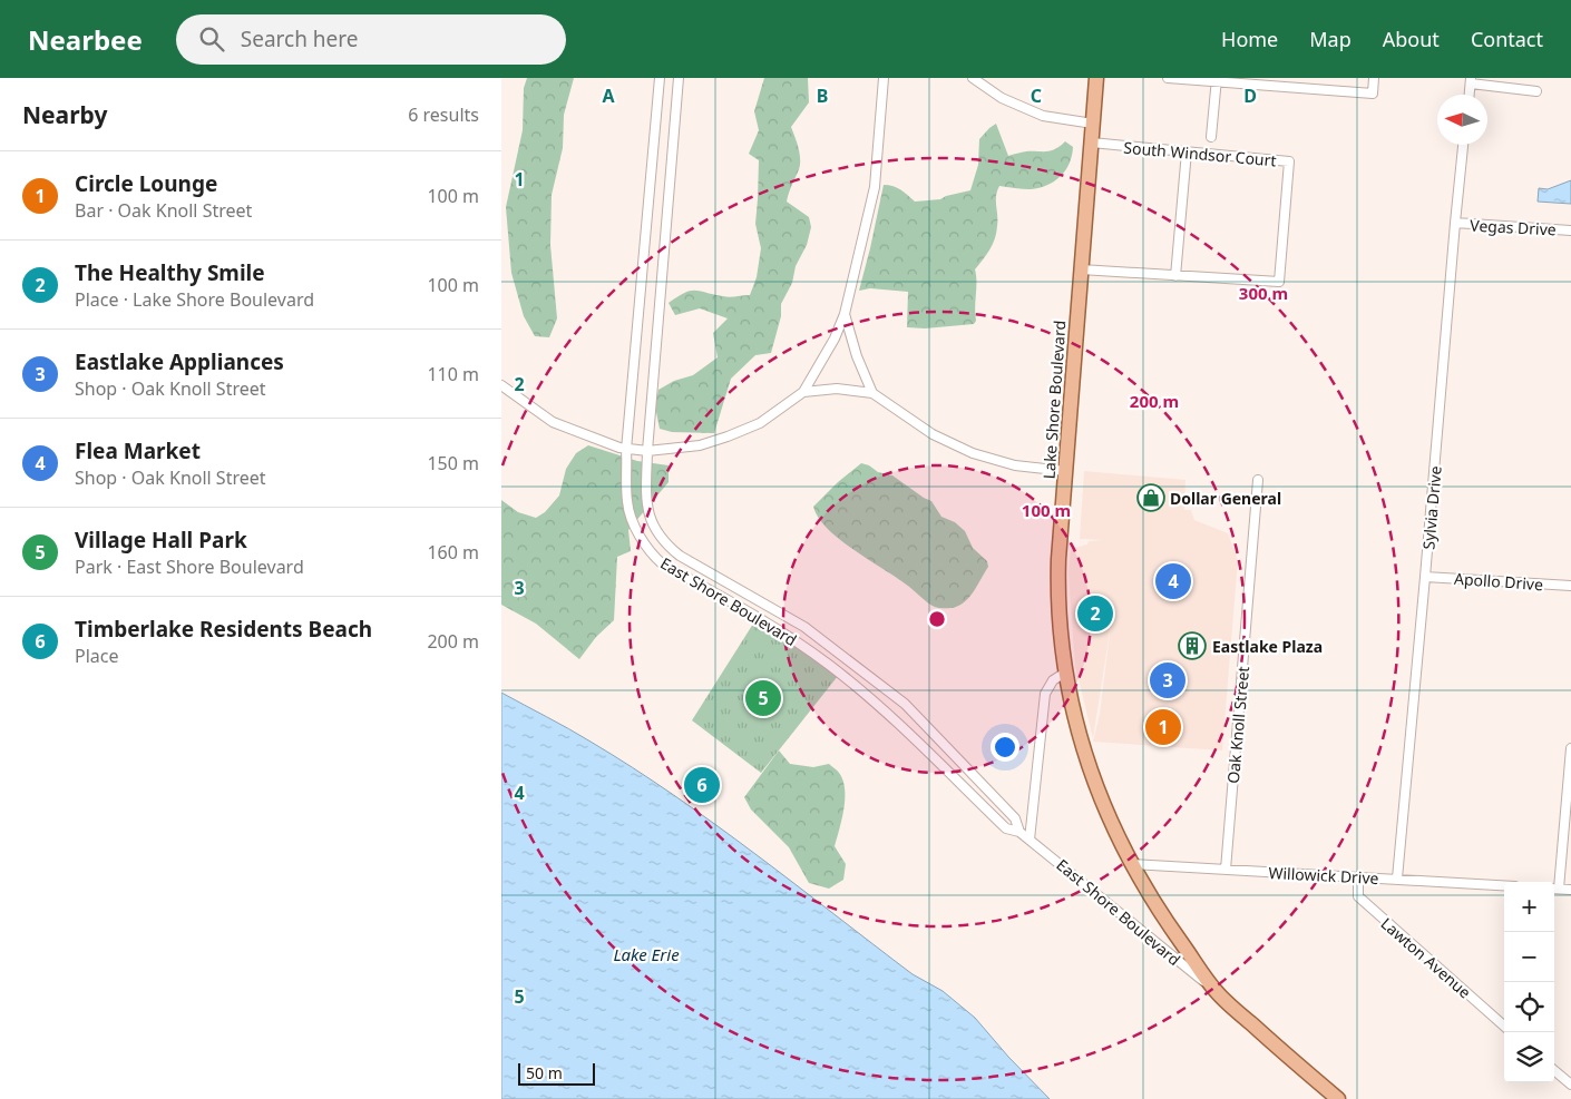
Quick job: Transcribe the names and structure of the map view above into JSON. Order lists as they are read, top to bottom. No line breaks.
{"streets":{"main road":["Lake Shore Boulevard"],"street":["South Windsor Court","Vegas Drive","Sylvia Drive","Apollo Drive","East Shore Boulevard","Oak Knoll Street","Willowick Drive","Lawton Avenue"]},"crossings":[["South Windsor Court","Lake Shore Boulevard"],["Vegas Drive","Sylvia Drive"],["Lake Shore Boulevard","East Shore Boulevard"],["Lake Shore Boulevard","Willowick Drive"],["Sylvia Drive","Apollo Drive"],["Sylvia Drive","Willowick Drive"],["Oak Knoll Street","Willowick Drive"],["Willowick Drive","Lawton Avenue"]],"water":["Lake Erie"],"places":{"shop":["Dollar General"],"building":["Eastlake Plaza"]},"scale_bar":"50 m","north":"left","page":{"header":"Nearbee","search":"Search here","nav":["Home","Map","About","Contact"],"heading":["Nearby","6 results"],"list":[{"mark":"1","name":"Circle Lounge","note":"Bar · Oak Knoll Street","value":"100 m"},{"mark":"2","name":"The Healthy Smile","note":"Place · Lake Shore Boulevard","value":"100 m"},{"mark":"3","name":"Eastlake Appliances","note":"Shop · Oak Knoll Street","value":"110 m"},{"mark":"4","name":"Flea Market","note":"Shop · Oak Knoll Street","value":"150 m"},{"mark":"5","name":"Village Hall Park","note":"Park · East Shore Boulevard","value":"160 m"},{"mark":"6","name":"Timberlake Residents Beach","note":"Place","value":"200 m"}],"pins":["4","2","3","5","1","6"],"map_buttons":["+","−"],"scale":"50 m"},"grid":{"columns":["A","B","C","D"],"rows":["1","2","3","4","5"]},"rings":["300 m","200 m","100 m"]}
